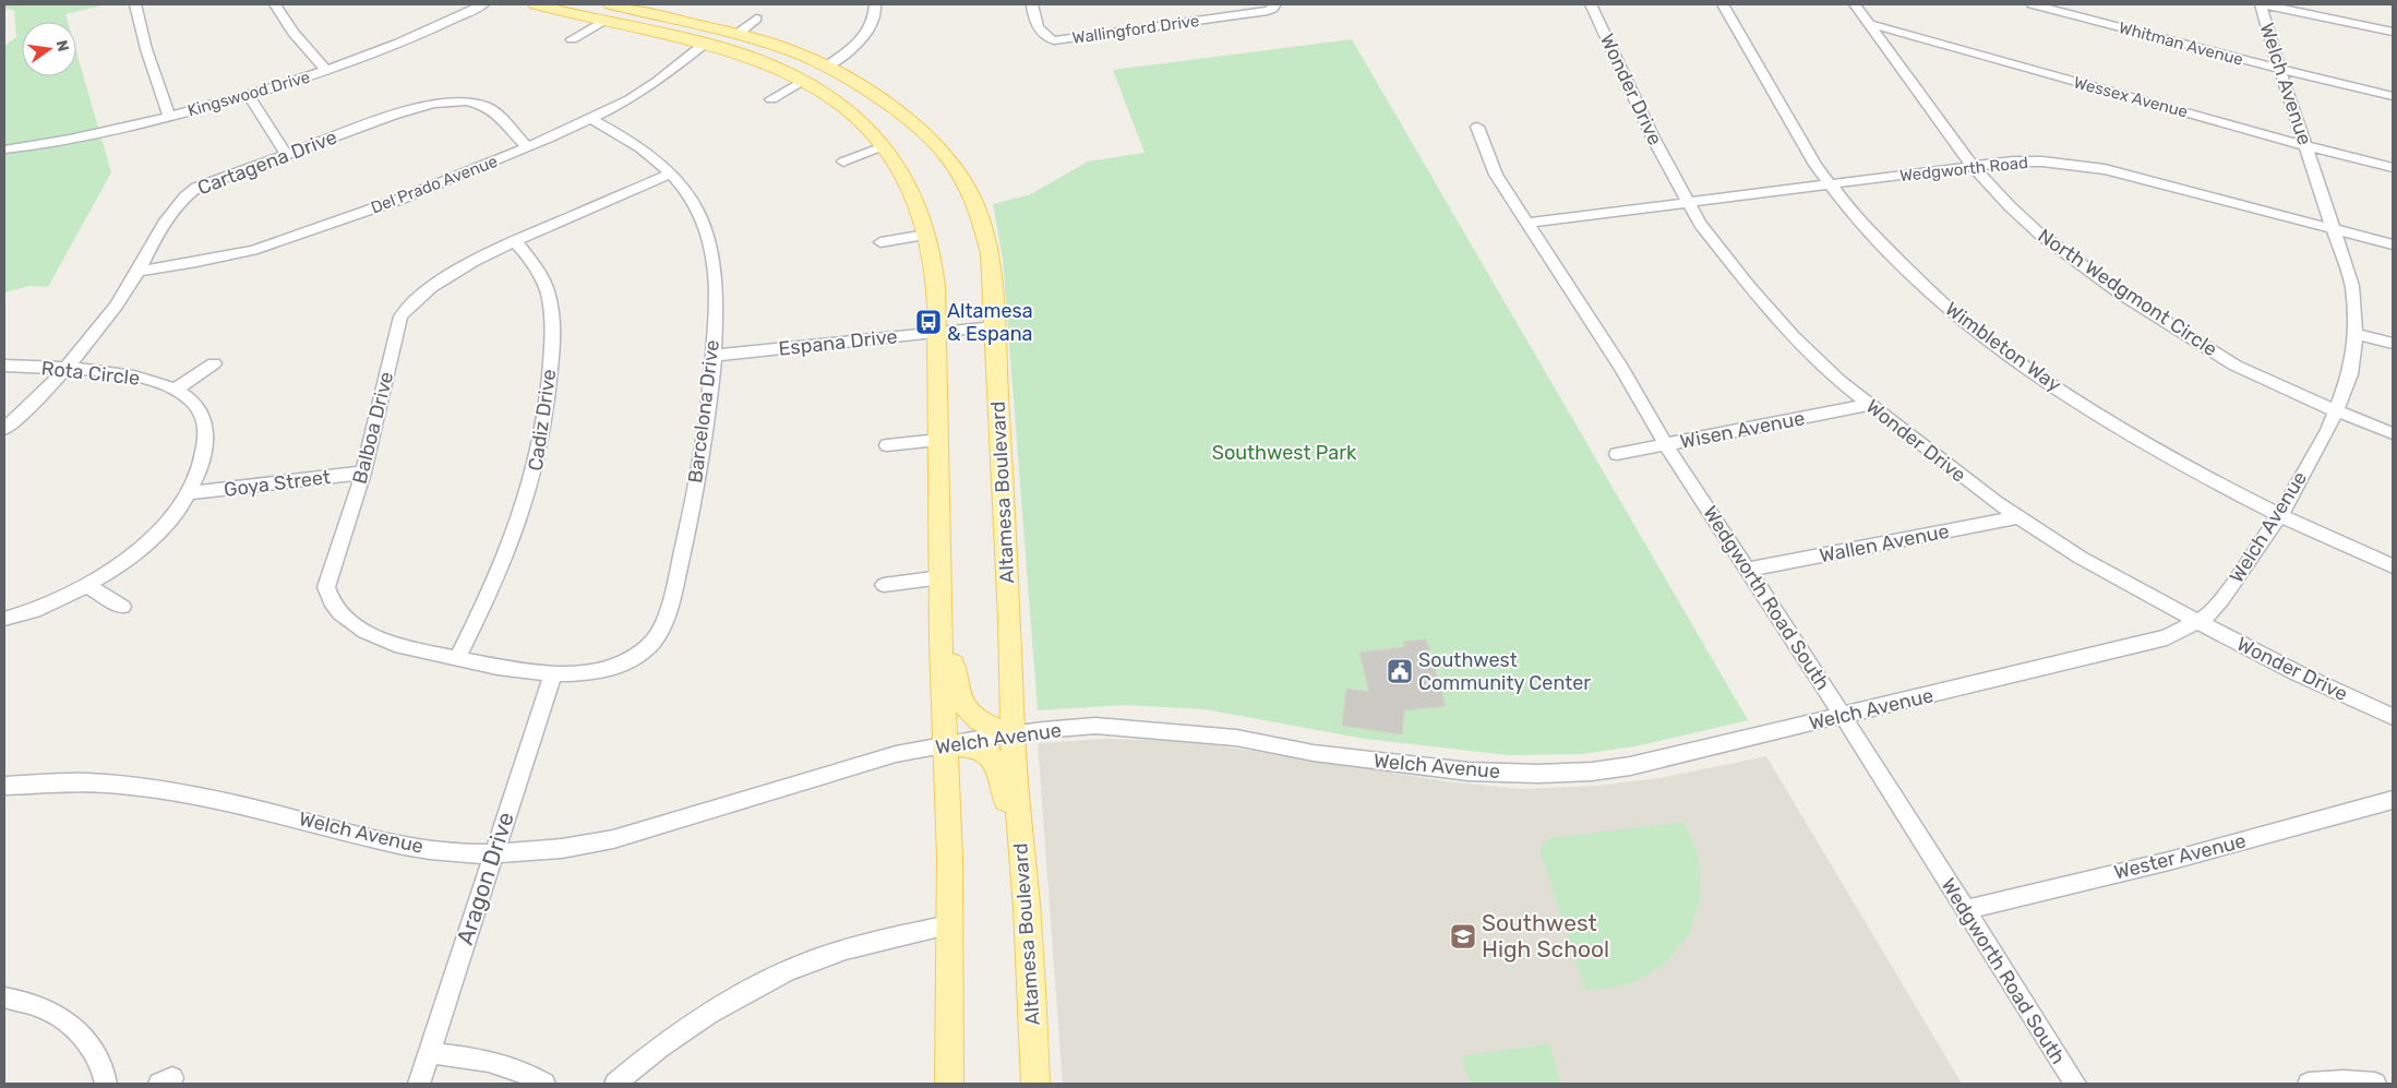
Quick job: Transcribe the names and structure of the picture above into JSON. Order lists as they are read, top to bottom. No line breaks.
{"streets":{"main road":["Altamesa Boulevard"],"street":["Wallingford Drive","Whitman Avenue","Welch Avenue","Wonder Drive","Kingswood Drive","Wessex Avenue","Cartagena Drive","Wedgworth Road","Del Prado Avenue","North Wedgmont Circle","Espana Drive","Wimbleton Way","Rota Circle","Barcelona Drive","Cadiz Drive","Balboa Drive","Wisen Avenue","Goya Street","Wallen Avenue","Wedgworth Road South","Wester Avenue","Aragon Drive"]},"crossings":[["Whitman Avenue","Welch Avenue"],["Welch Avenue","Wonder Drive"],["Welch Avenue","Wessex Avenue"],["Welch Avenue","Wedgworth Road"],["Welch Avenue","North Wedgmont Circle"],["Welch Avenue","Wimbleton Way"],["Welch Avenue","Altamesa Boulevard"],["Welch Avenue","Wedgworth Road South"],["Welch Avenue","Aragon Drive"],["Wonder Drive","Wedgworth Road"],["Wonder Drive","Wisen Avenue"],["Wonder Drive","Wallen Avenue"],["Wessex Avenue","North Wedgmont Circle"],["Cartagena Drive","Del Prado Avenue"],["Cartagena Drive","Rota Circle"],["Wedgworth Road","North Wedgmont Circle"],["Wedgworth Road","Wimbleton Way"],["Wedgworth Road","Wedgworth Road South"],["Del Prado Avenue","Barcelona Drive"],["Del Prado Avenue","Altamesa Boulevard"],["Espana Drive","Barcelona Drive"],["Espana Drive","Altamesa Boulevard"],["Rota Circle","Goya Street"],["Barcelona Drive","Balboa Drive"],["Barcelona Drive","Aragon Drive"],["Cadiz Drive","Balboa Drive"],["Balboa Drive","Goya Street"],["Balboa Drive","Aragon Drive"],["Wisen Avenue","Wedgworth Road South"],["Wallen Avenue","Wedgworth Road South"],["Wedgworth Road South","Wester Avenue"]],"parks":["Southwest Park"],"places":{"bus stop":["Altamesa & Espana"],"public building":["Southwest Community Center"],"school or university":["Southwest High School"]},"north":"right"}
